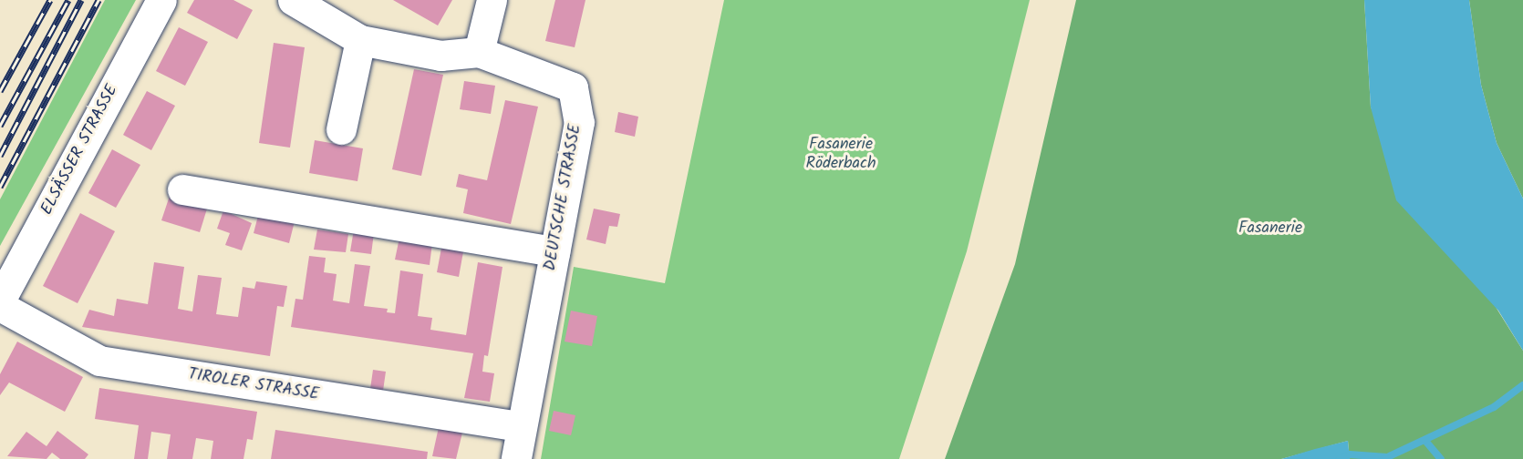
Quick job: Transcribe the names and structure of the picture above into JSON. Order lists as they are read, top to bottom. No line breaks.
{"streets":{"street":["ELSÄSSER STRASSE","DEUTSCHE STRASSE","TIROLER STRASSE"]},"crossings":[["DEUTSCHE STRASSE","TIROLER STRASSE"]],"parks":["Fasanerie Röderbach","Fasanerie"]}
